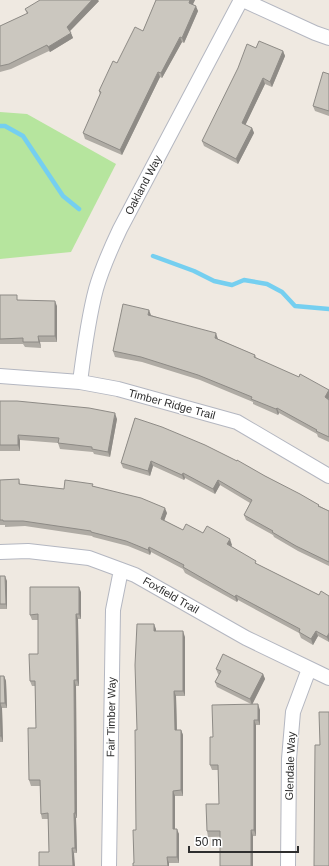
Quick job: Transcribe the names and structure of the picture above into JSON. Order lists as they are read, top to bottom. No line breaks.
{"streets":{"street":["Oakland Way","Timber Ridge Trail","Foxfield Trail","Fair Timber Way","Glendale Way"]},"crossings":[["Oakland Way","Timber Ridge Trail"],["Foxfield Trail","Fair Timber Way"],["Foxfield Trail","Glendale Way"]],"scale_bar":"50 m"}
